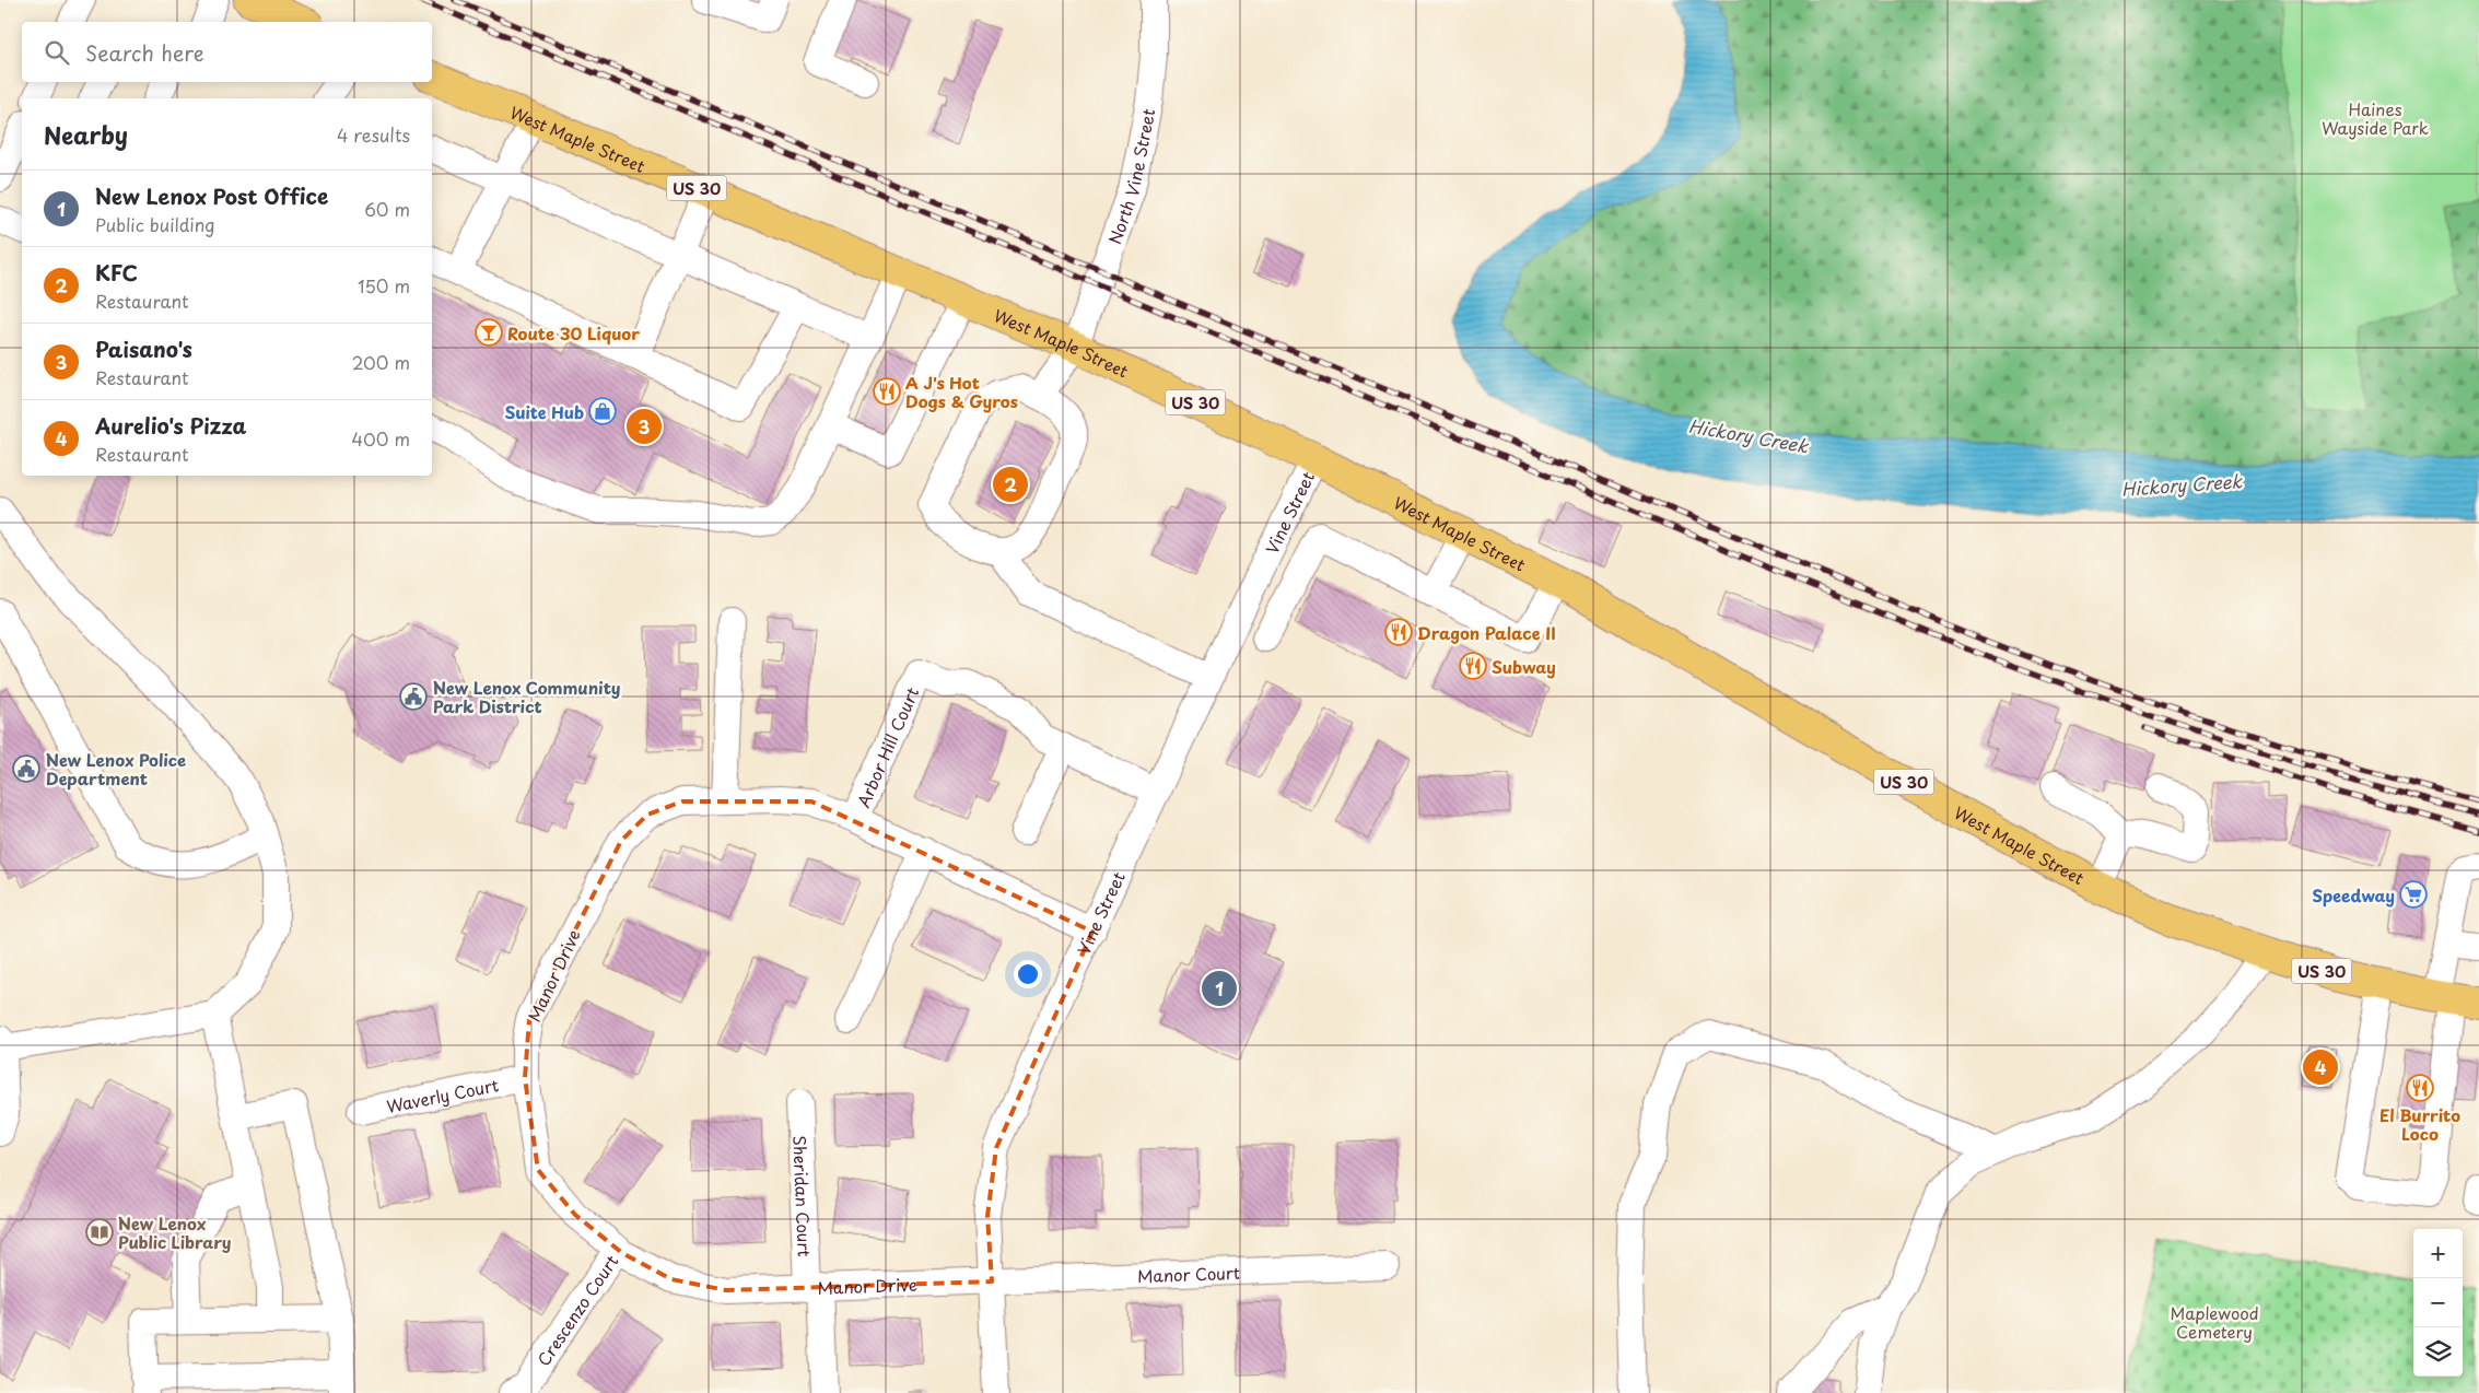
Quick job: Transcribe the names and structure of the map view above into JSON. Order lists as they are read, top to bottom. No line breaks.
{"streets":{"main road":["West Maple Street","US 30"],"street":["North Vine Street","Vine Street","Arbor Hill Court","Manor Drive","Waverly Court","Sheridan Court","Manor Court","Crescenzo Court"]},"crossings":[["West Maple Street","North Vine Street"],["West Maple Street","Vine Street"],["Vine Street","Manor Drive"],["Vine Street","Manor Court"],["Arbor Hill Court","Manor Drive"],["Manor Drive","Waverly Court"],["Manor Drive","Sheridan Court"],["Manor Drive","Manor Court"],["Manor Drive","Crescenzo Court"]],"water":["Hickory Creek"],"parks":["Haines Wayside Park","Maplewood Cemetery"],"places":{"bar":["Route 30 Liquor"],"restaurant":["A J's Hot Dogs & Gyros","Dragon Palace II","Subway","El Burrito Loco"],"shop":["Suite Hub"],"public building":["New Lenox Community Park District","New Lenox Police Department"],"supermarket":["Speedway"],"library":["New Lenox Public Library"]},"page":{"search":"Search here","heading":["Nearby","4 results"],"list":[{"mark":"1","name":"New Lenox Post Office","note":"Public building","value":"60 m"},{"mark":"2","name":"KFC","note":"Restaurant","value":"150 m"},{"mark":"3","name":"Paisano's","note":"Restaurant","value":"200 m"},{"mark":"4","name":"Aurelio's Pizza","note":"Restaurant","value":"400 m"}],"pins":["3","2","1","4"],"map_buttons":["+","−"]}}
